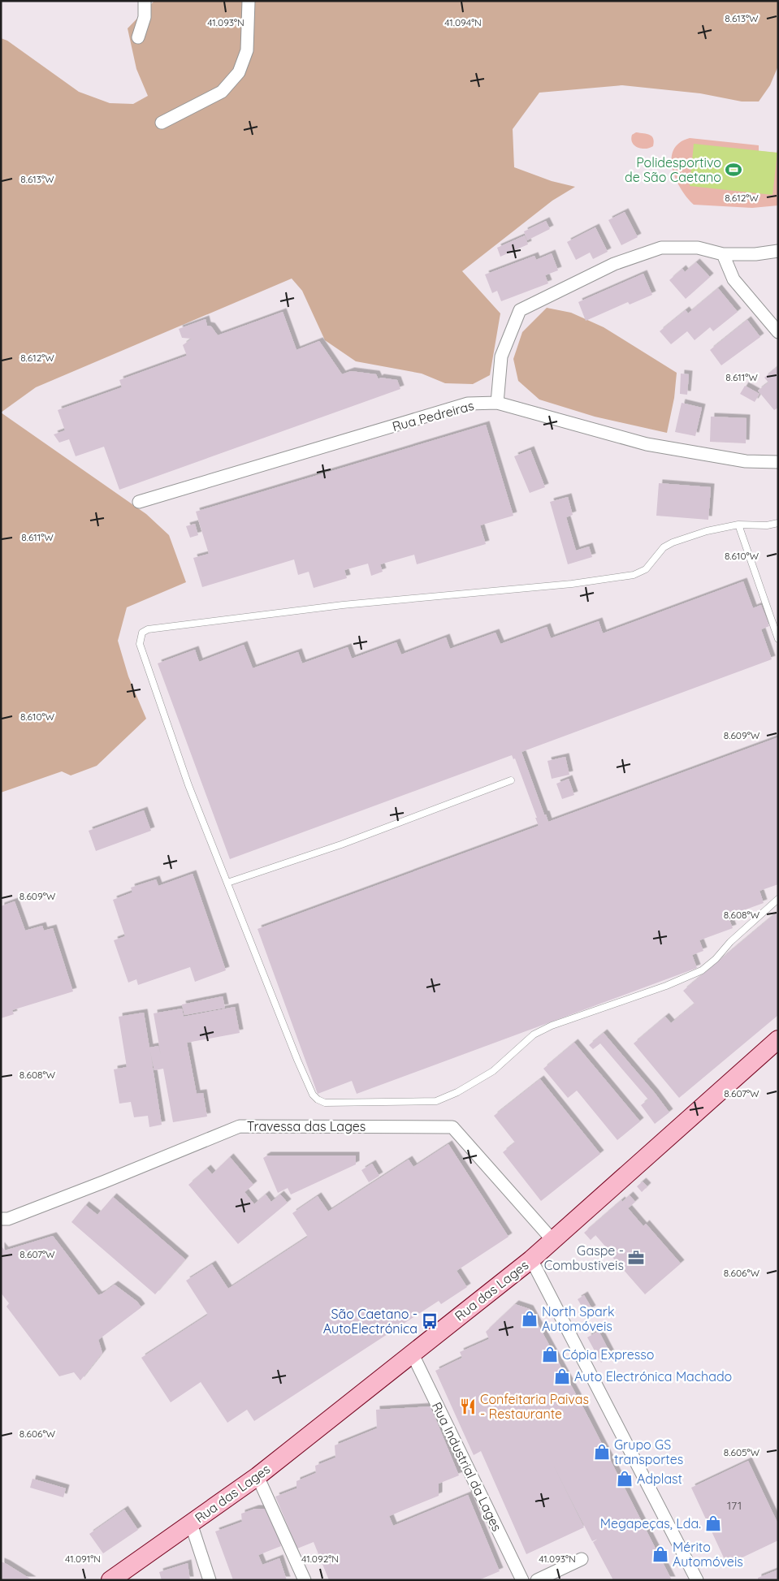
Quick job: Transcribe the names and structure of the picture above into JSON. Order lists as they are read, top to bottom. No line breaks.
{"streets":{"main road":["Rua das Lages"],"street":["Rua Pedreiras","Travessa das Lages","Rua Industrial da Lages"]},"crossings":[["Travessa das Lages","Rua das Lages"],["Rua das Lages","Rua Industrial da Lages"]],"places":{"sports":["Polidesportivo de São Caetano"],"office":["Gaspe - Combustiveis"],"shop":["North Spark Automóveis","Cópia Expresso","Auto Electrónica Machado","Grupo GS transportes","Adplast","Megapeças, Lda.","Mérito Automóveis"],"bus stop":["São Caetano - AutoElectrónica"],"restaurant":["Confeitaria Paivas - Restaurante"]},"house_numbers":["171"],"coordinates":["8.613°W","41.093°N","41.094°N","8.612°W","8.611°W","8.610°W","8.609°W","8.608°W","8.607°W","8.606°W","8.605°W","41.091°N","41.092°N"]}
